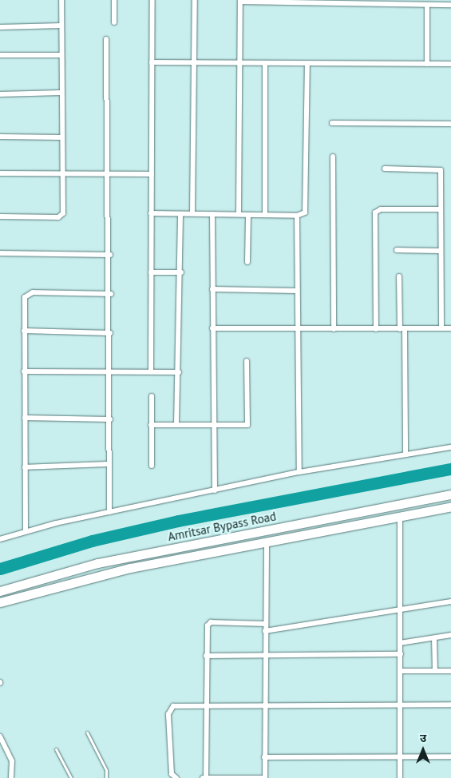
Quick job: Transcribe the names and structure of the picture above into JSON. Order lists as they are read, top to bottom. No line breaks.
{"streets":{"highway":["Amritsar Bypass Road"]},"north":"top"}
